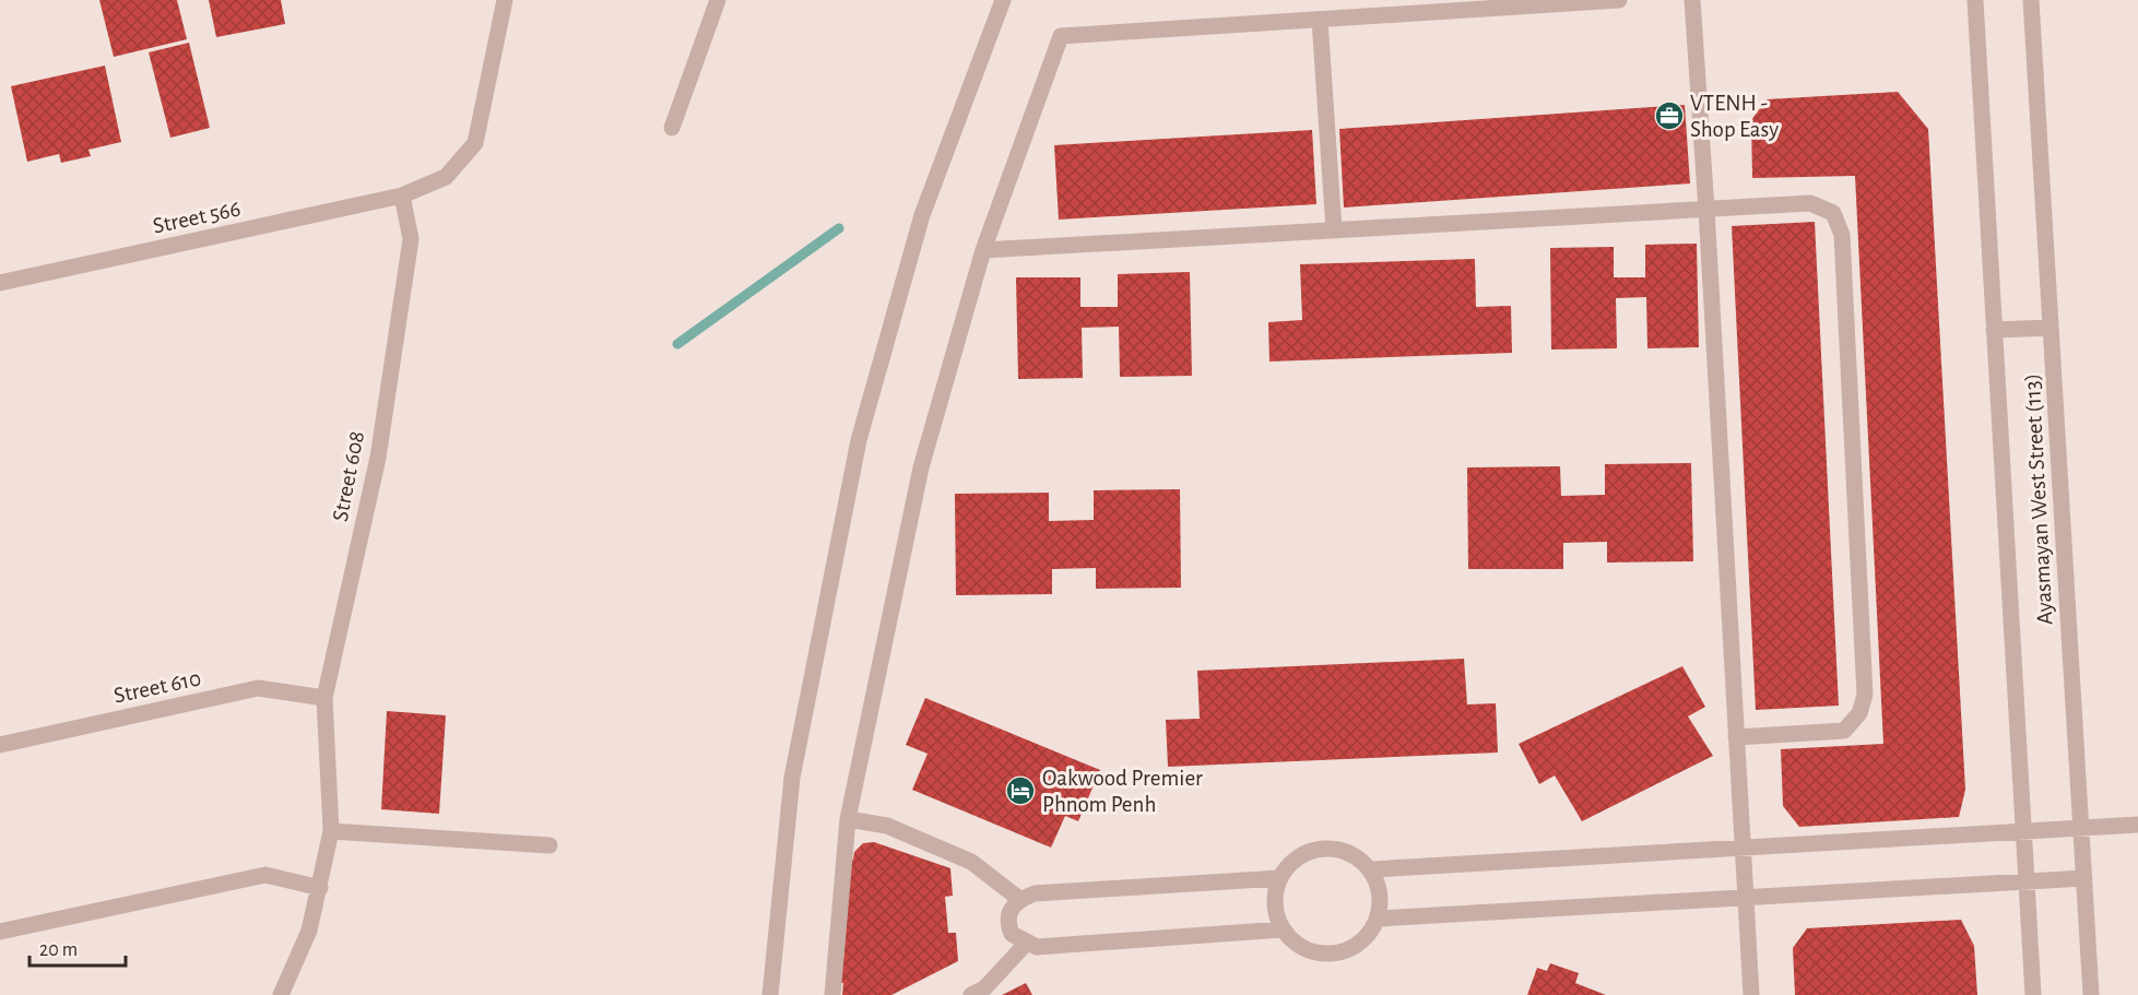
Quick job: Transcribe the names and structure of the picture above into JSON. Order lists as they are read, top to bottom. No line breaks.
{"streets":{"street":["Street 566","Street 608","Ayasmayan West Street (113)","Street 610"]},"crossings":[["Street 566","Street 608"],["Street 608","Street 610"]],"places":{"office":["VTENH - Shop Easy"],"hotel":["Oakwood Premier Phnom Penh"]},"scale_bar":"20 m"}
